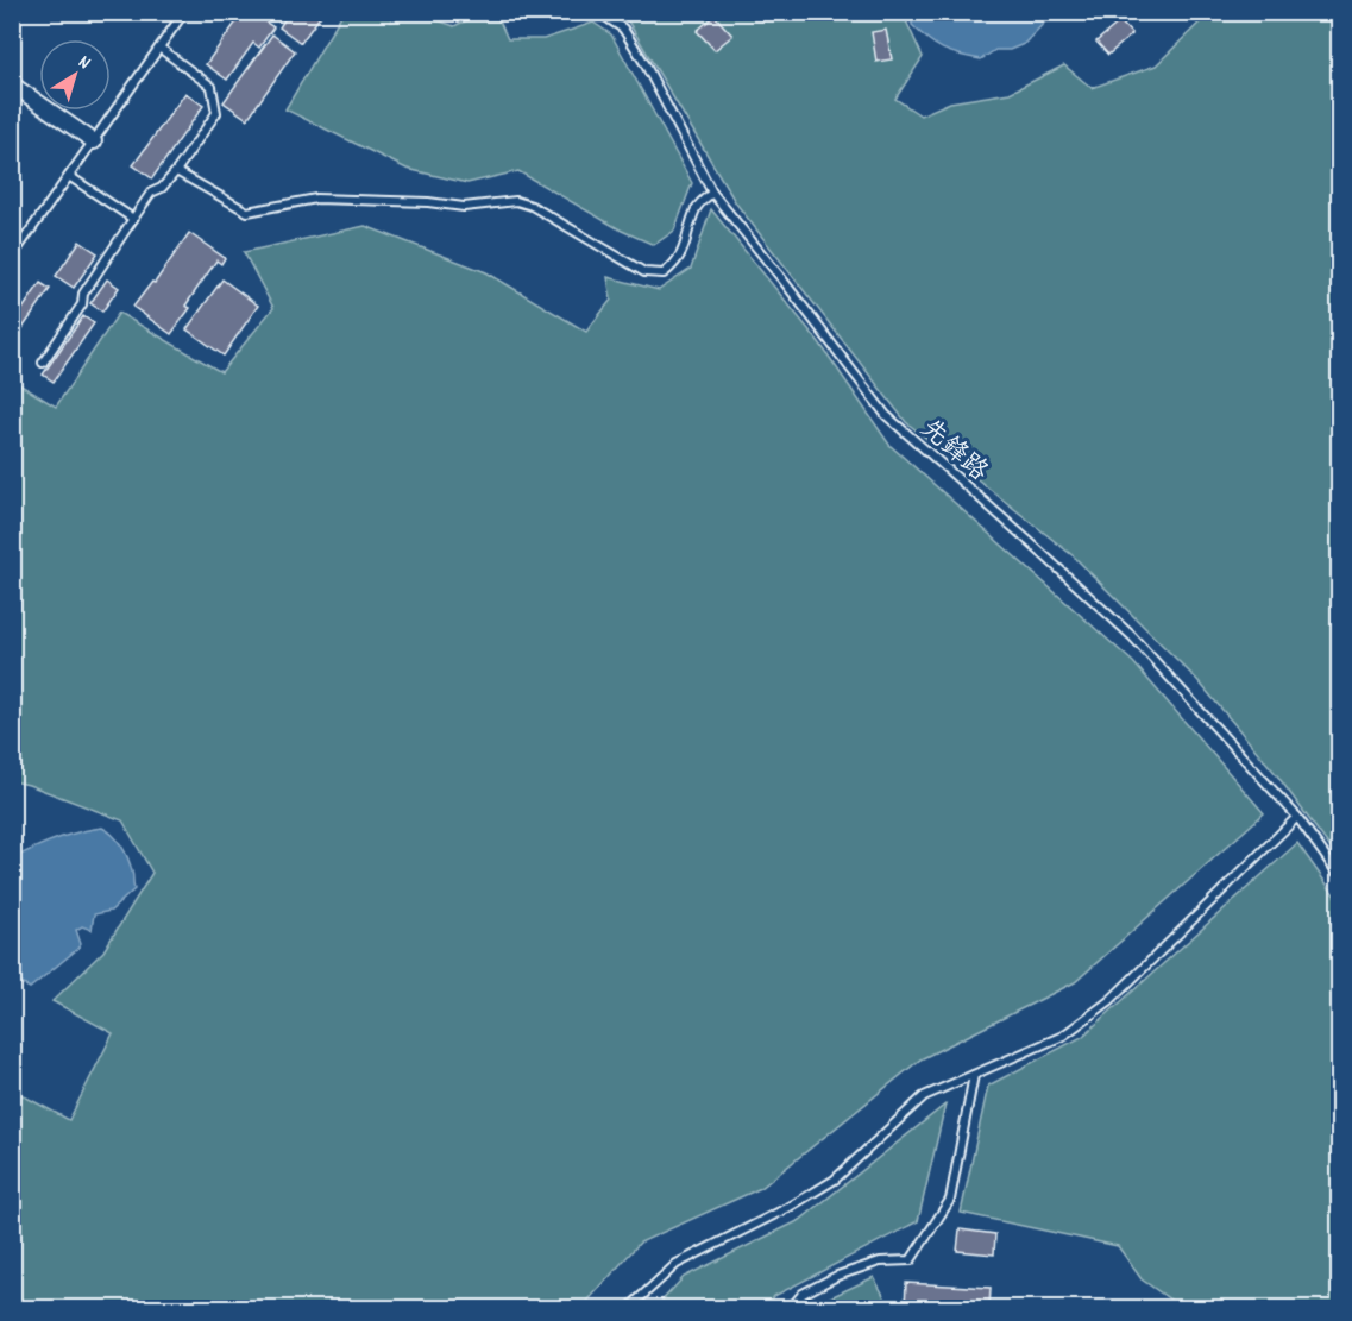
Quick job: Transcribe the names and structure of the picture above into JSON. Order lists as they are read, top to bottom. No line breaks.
{"streets":{"lane":["先鋒路"]},"north":"top right"}
